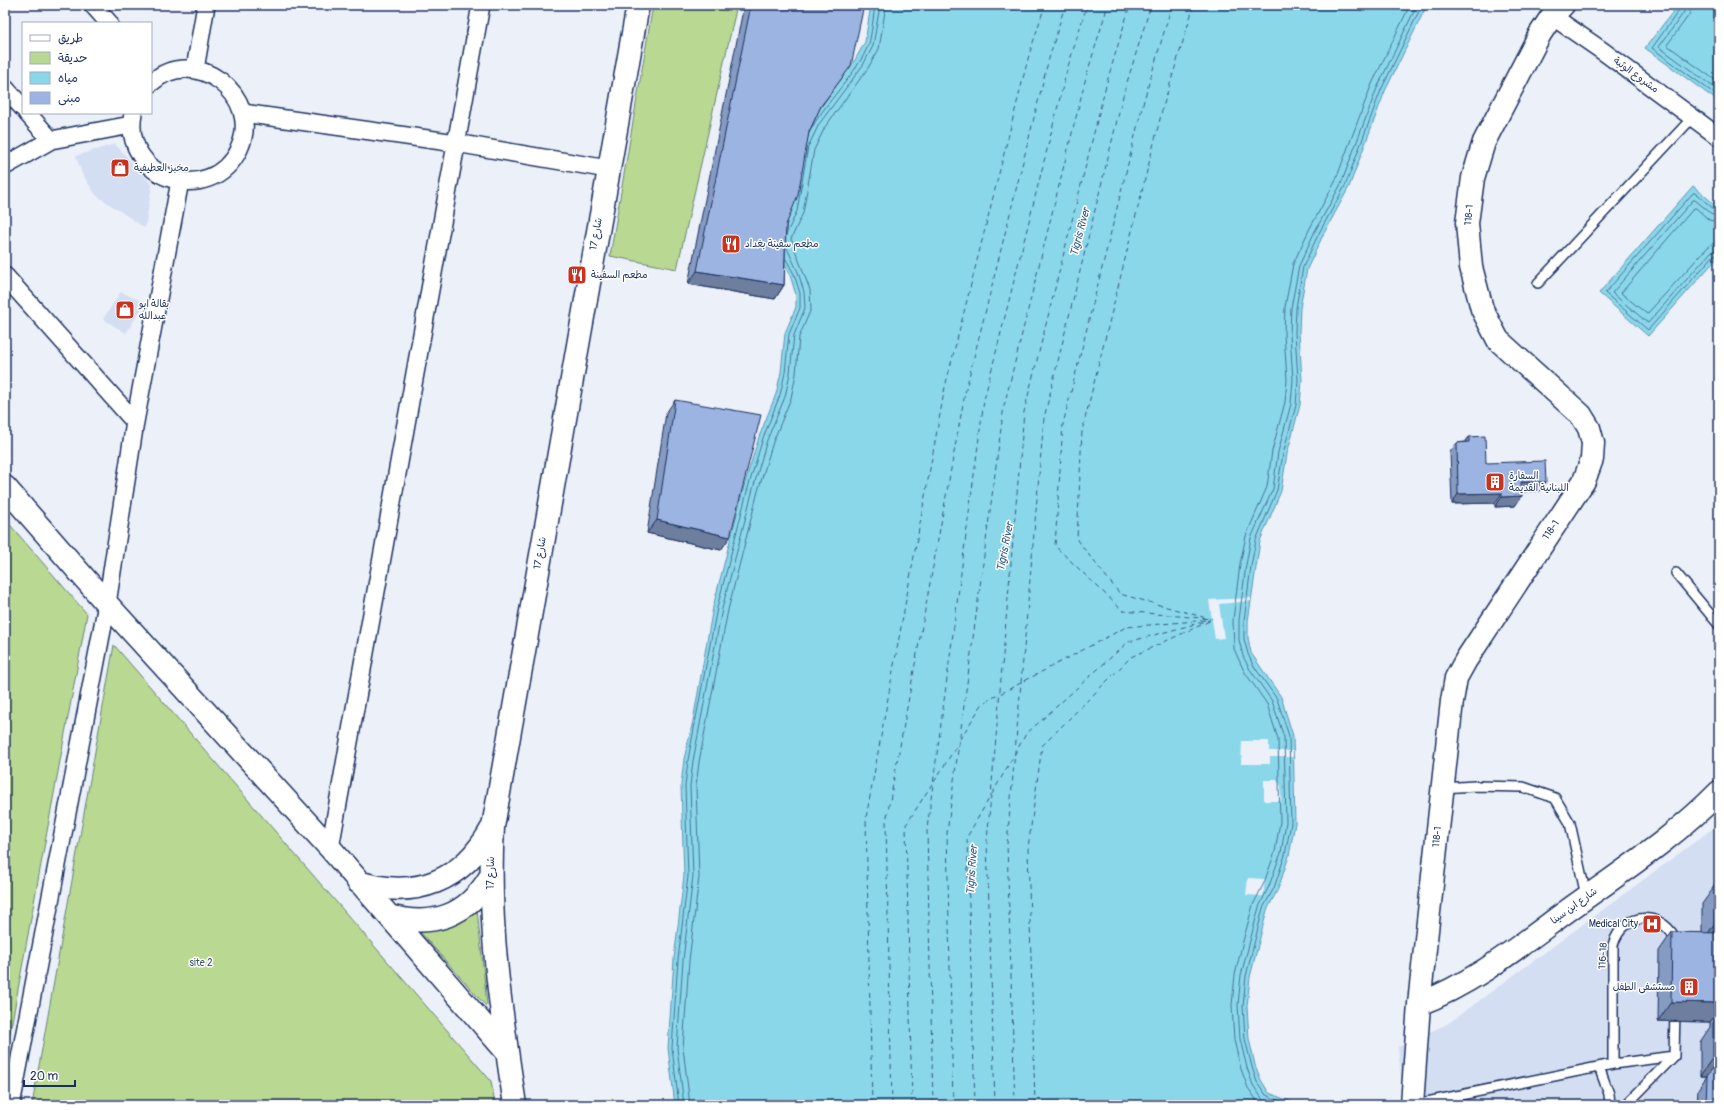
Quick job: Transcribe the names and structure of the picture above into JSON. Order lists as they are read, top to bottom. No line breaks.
{"streets":{"street":["مشروع الوثبة","118-1","شارع 17","شارع ابن سينا"],"lane":["116-18"]},"crossings":[["مشروع الوثبة","118-1"],["118-1","شارع ابن سينا"]],"water":["Tigris River"],"parks":["site 2"],"places":{"shop":["مخبز العطيفية","بقالة ابو عبدالله"],"restaurant":["مطعم سفينة بغداد","مطعم السفينة"],"building":["السفارة اللبنانية القديمة","مستشفى الطفل"],"hospital":["Medical City"]},"legend":["طريق","حديقة","مياه","مبنى"],"scale_bar":"20 m"}
